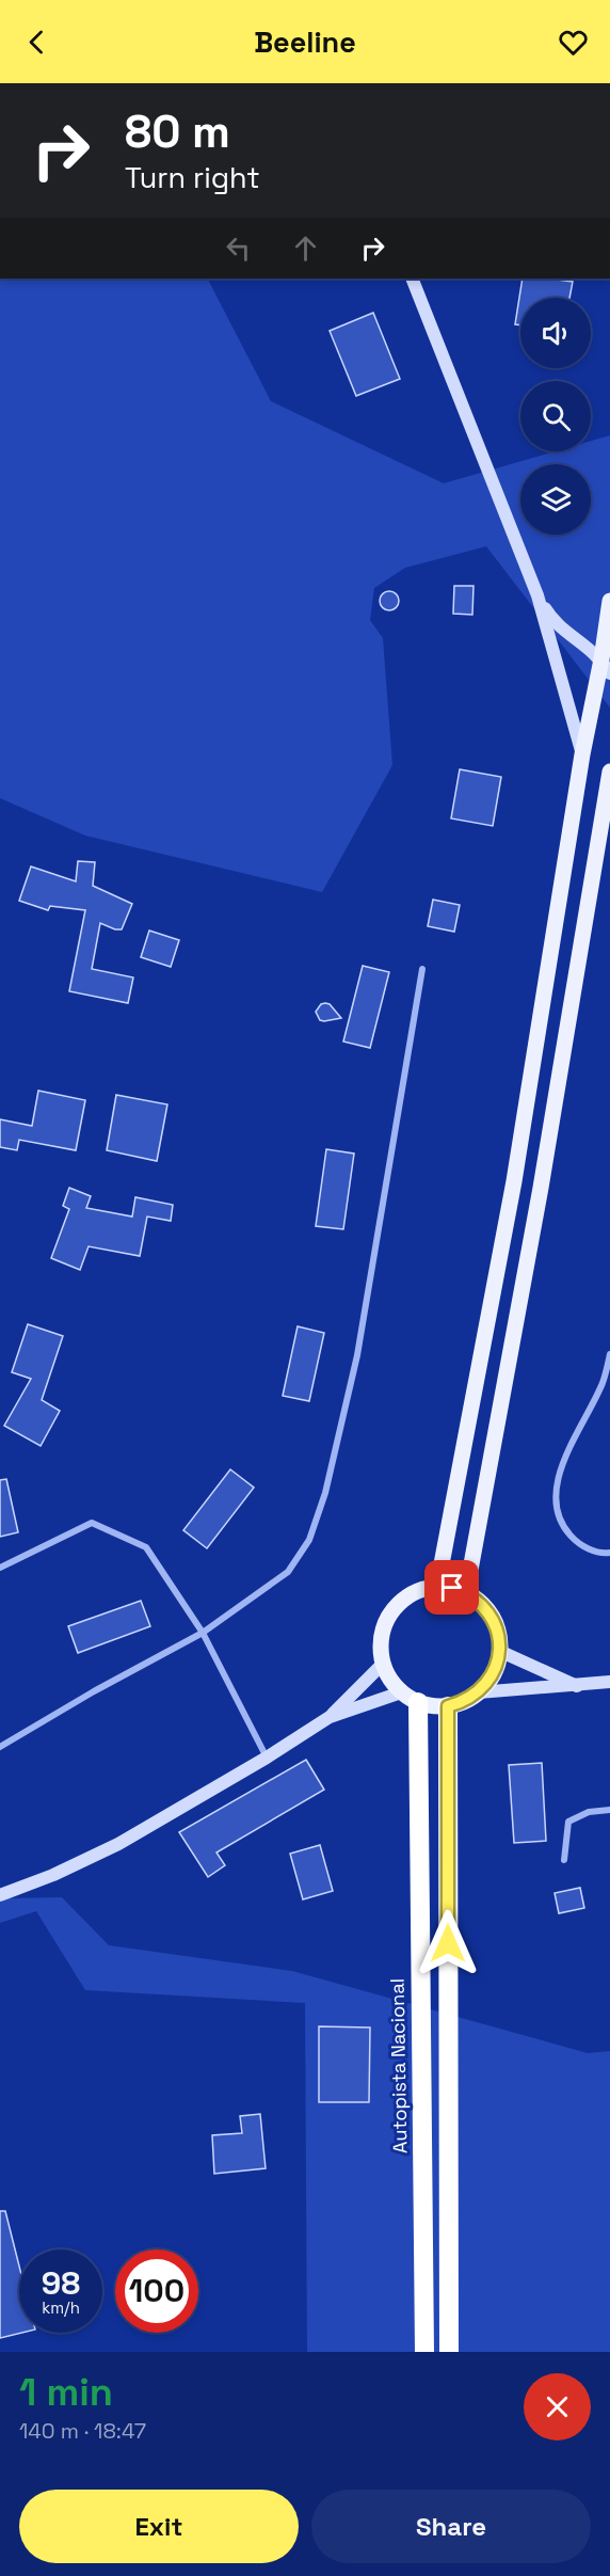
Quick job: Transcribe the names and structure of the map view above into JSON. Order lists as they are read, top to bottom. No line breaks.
{"streets":{"highway":["Autopista Nacional"]},"page":{"header":"Beeline","turn":["80 m","Turn right"],"speed":"98 km/h","limit":"100","heading":["1 min","140 m · 18:47"],"buttons":["Exit","Share"]}}
